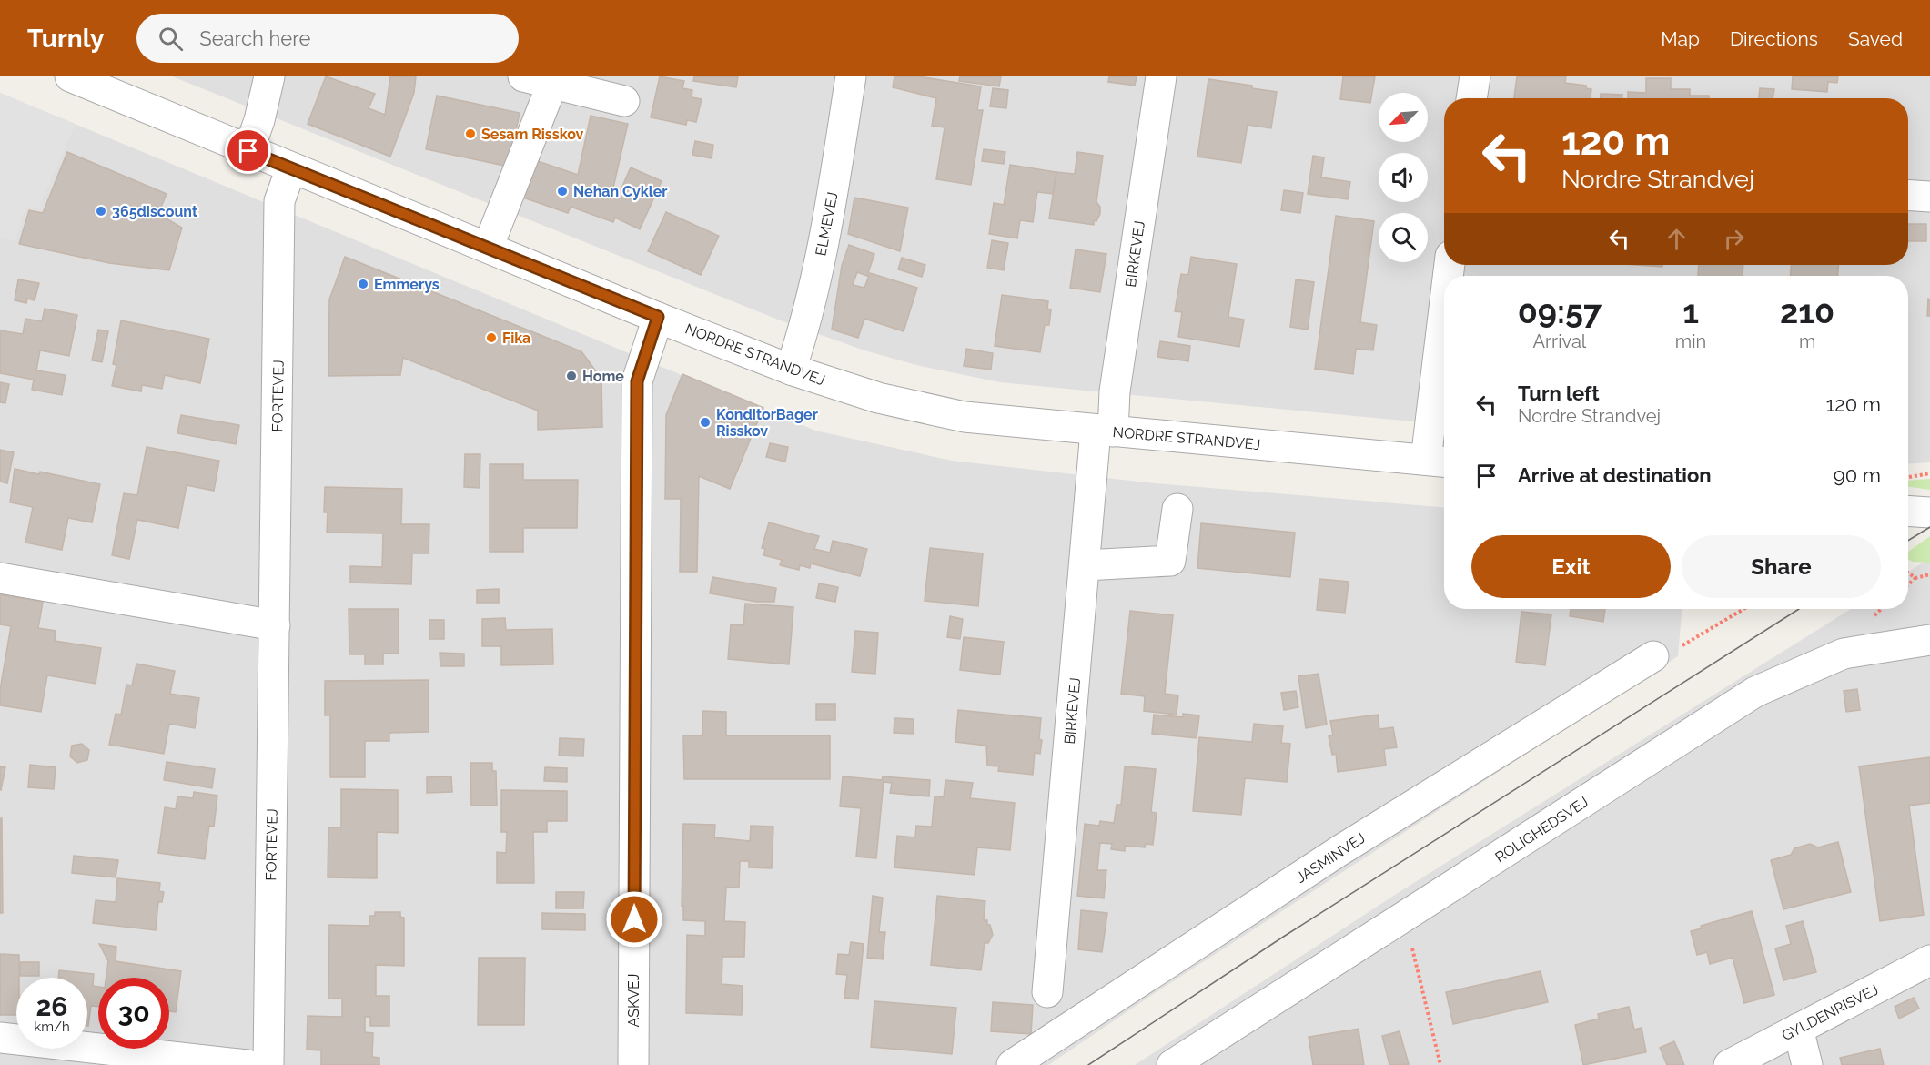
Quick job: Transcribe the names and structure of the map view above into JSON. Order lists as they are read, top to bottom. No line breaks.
{"streets":{"street":["ELMEVEJ","BIRKEVEJ","NORDRE STRANDVEJ","FORTEVEJ","ROLIGHEDSVEJ","JASMINVEJ","ASKVEJ","GYLDENRISVEJ"]},"crossings":[["ELMEVEJ","NORDRE STRANDVEJ"],["BIRKEVEJ","NORDRE STRANDVEJ"],["NORDRE STRANDVEJ","FORTEVEJ"],["NORDRE STRANDVEJ","ASKVEJ"]],"places":["Sesam Risskov","Nehan Cykler","365discount","Emmerys","Fika","Home","KonditorBager Risskov"],"north":"bottom left","page":{"header":"Turnly","search":"Search here","nav":["Map","Directions","Saved"],"turn":["120 m","Nordre Strandvej"],"eta":["09:57","Arrival","1","min","210","m"],"list":[{"name":"Turn left","note":"Nordre Strandvej","value":"120 m"},{"name":"Arrive at destination","value":"90 m"}],"buttons":["Exit","Share"],"speed":"26 km/h","limit":"30"}}
